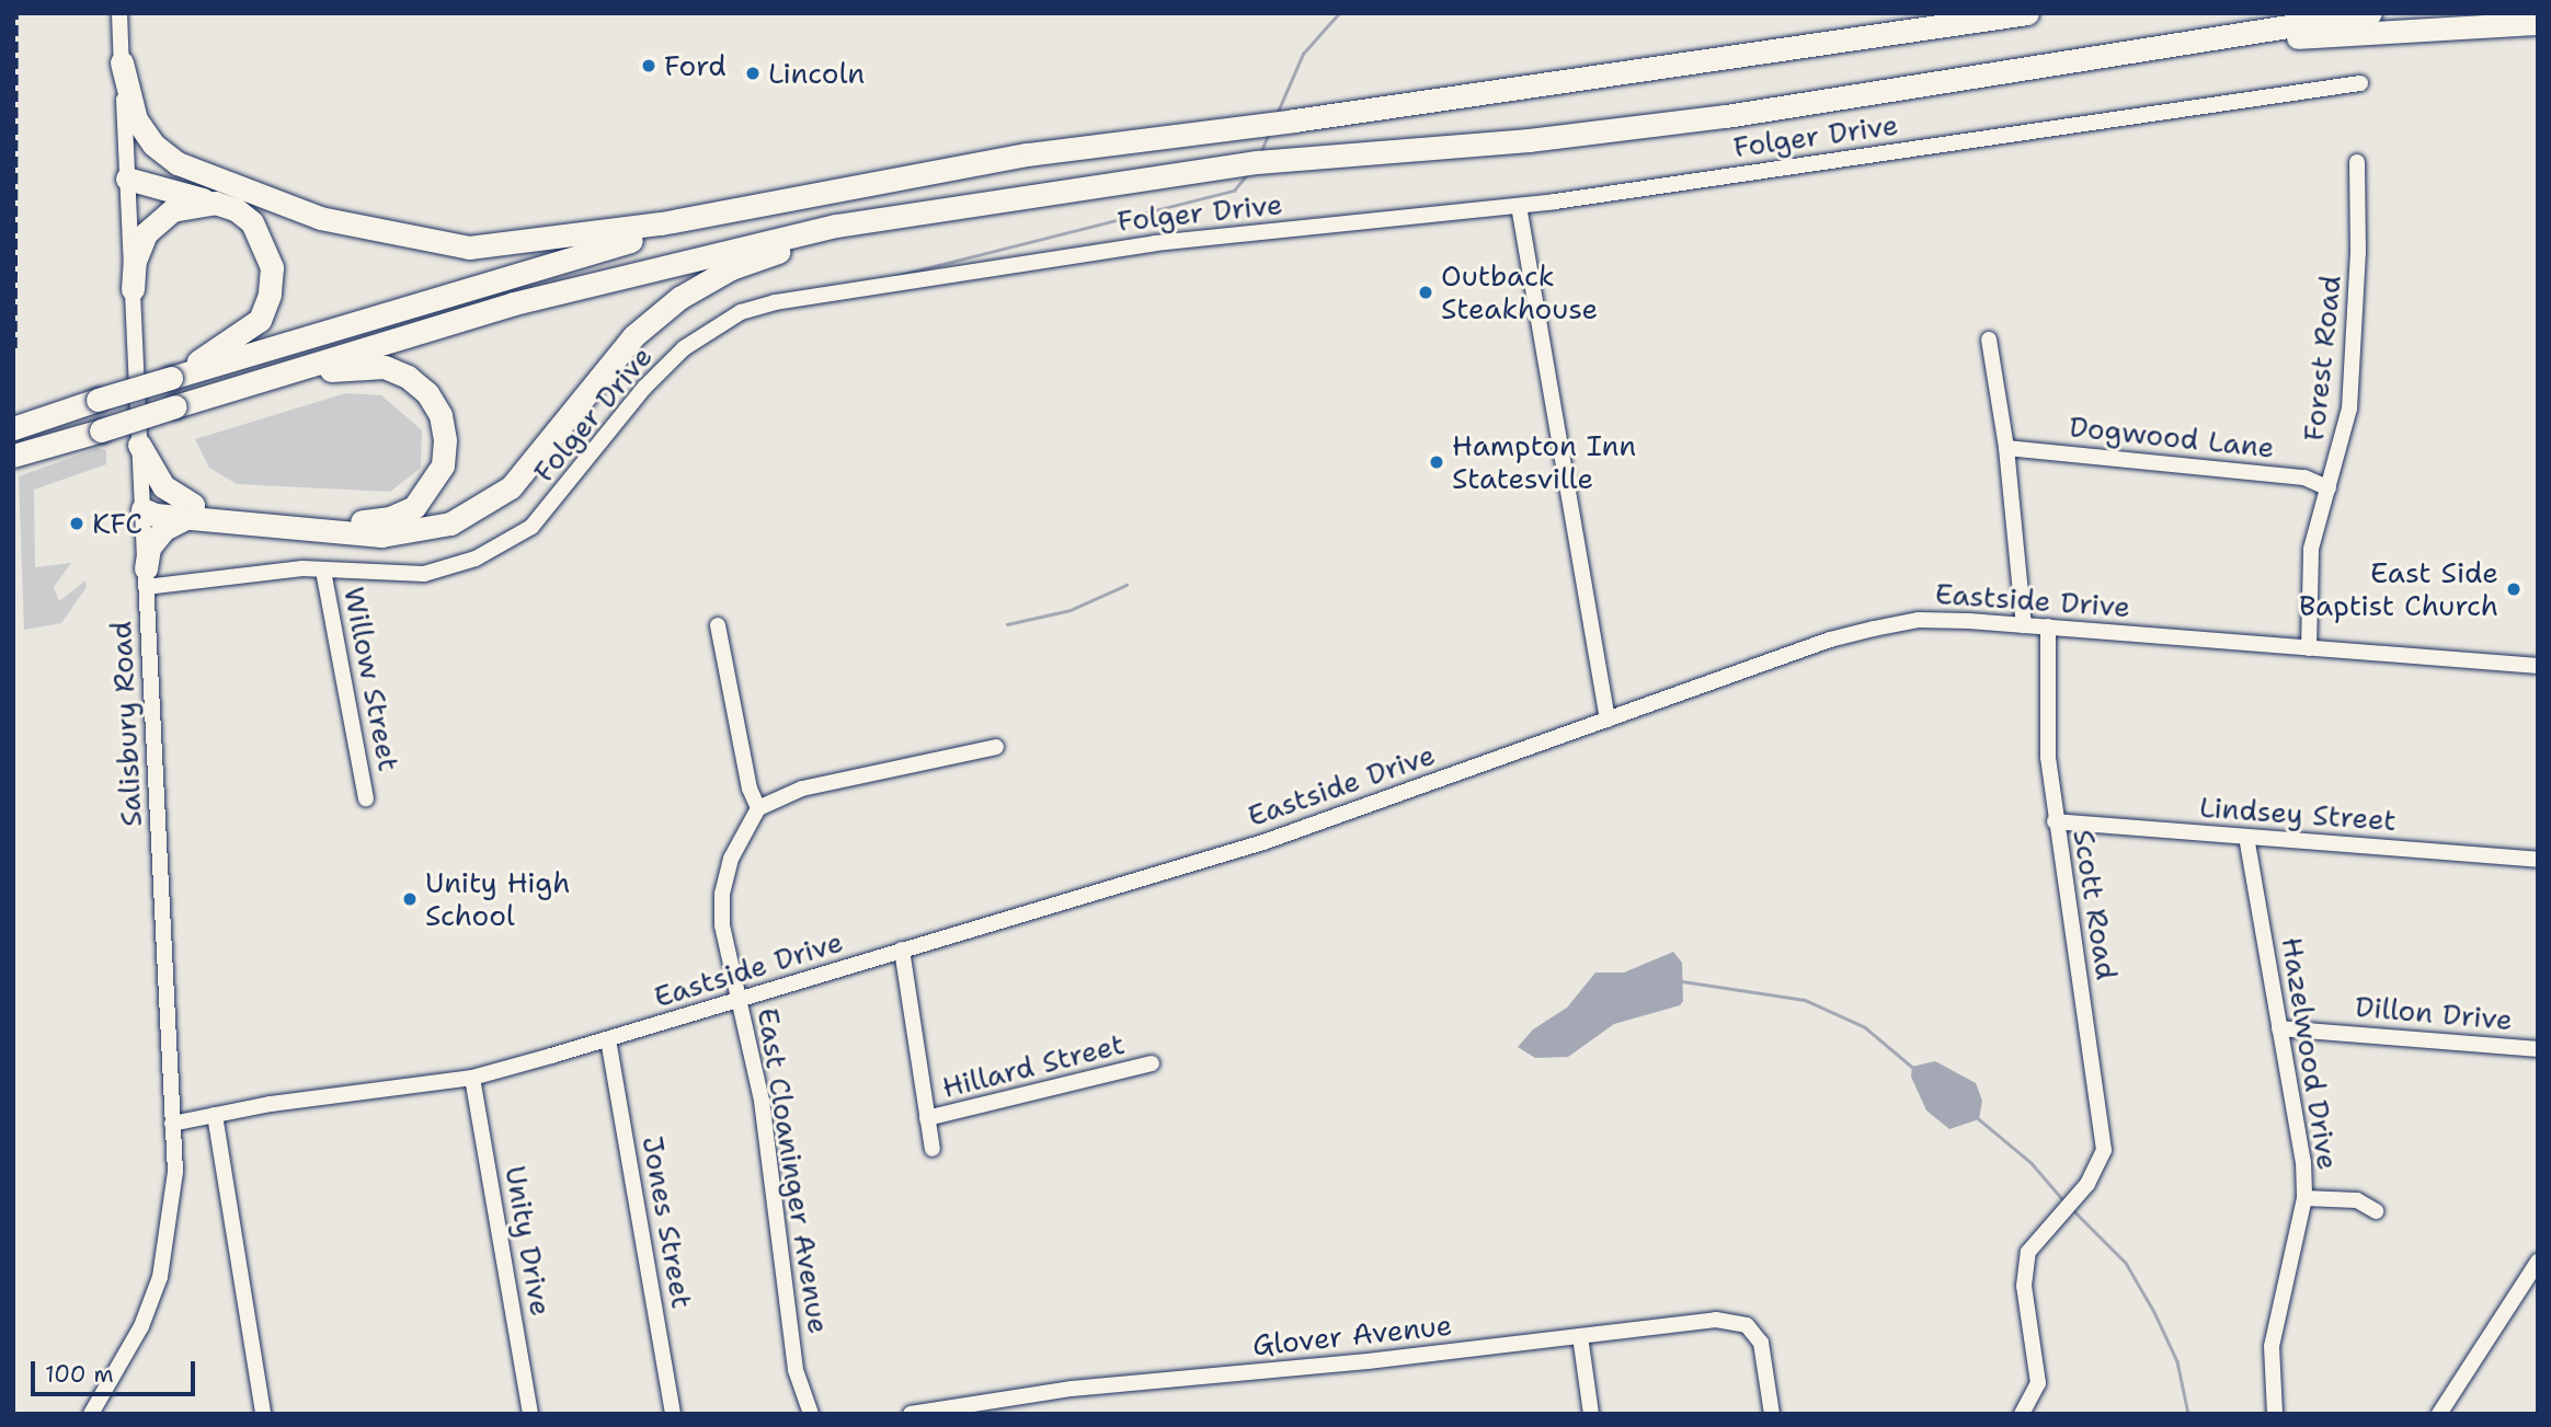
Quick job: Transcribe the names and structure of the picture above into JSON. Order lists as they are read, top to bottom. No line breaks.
{"streets":{"street":["Folger Drive","Forest Road","Dogwood Lane","Eastside Drive","Willow Street","Salisbury Road","Lindsey Street","Scott Road","Dillon Drive","Hazelwood Drive","Hillard Street","East Cloaninger Avenue","Jones Street","Unity Drive","Glover Avenue"]},"crossings":[["Folger Drive","Willow Street"],["Folger Drive","Salisbury Road"],["Forest Road","Dogwood Lane"],["Forest Road","Eastside Drive"],["Eastside Drive","Salisbury Road"],["Eastside Drive","Scott Road"],["Eastside Drive","East Cloaninger Avenue"],["Eastside Drive","Jones Street"],["Eastside Drive","Unity Drive"],["Lindsey Street","Scott Road"],["Lindsey Street","Hazelwood Drive"],["Dillon Drive","Hazelwood Drive"]],"places":["Ford","Lincoln","Outback Steakhouse","Hampton Inn Statesville","KFC","East Side Baptist Church","Unity High School"],"scale_bar":"100 m"}
